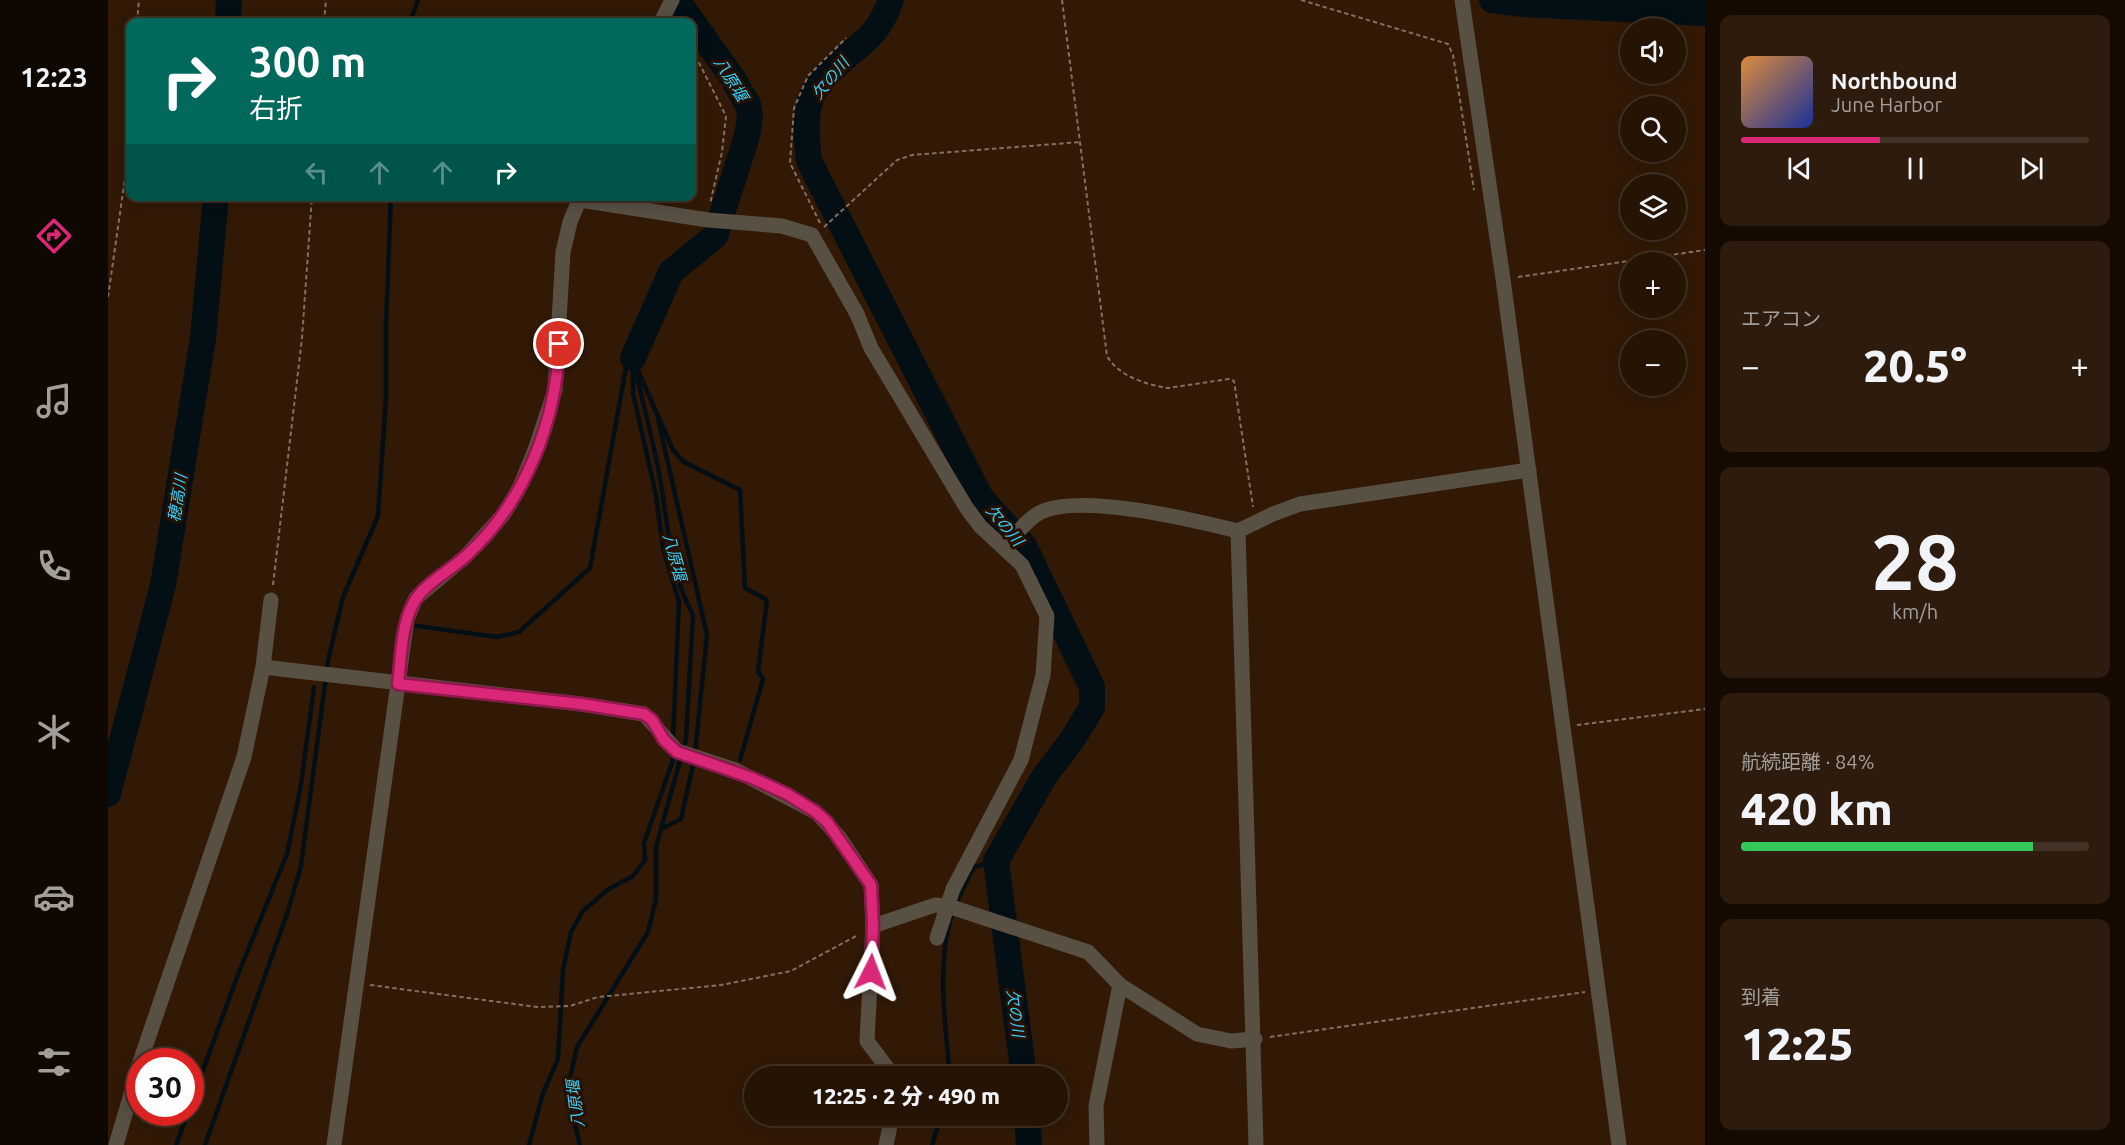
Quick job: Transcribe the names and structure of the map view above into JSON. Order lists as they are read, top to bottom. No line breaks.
{"water":["欠の川","八原堰","穂高川"],"page":{"tabs":"12:23","map_buttons":["+","−"],"turn":["300 m","右折"],"song":["Northbound","June Harbor"],"tile":["エアコン",["28","km/h"],["航続距離 · 84%","420 km"],["到着","12:25"]],"heat":["−","20.5°","+"],"limit":"30","trip":"12:25 · 2 分 · 490 m"}}
